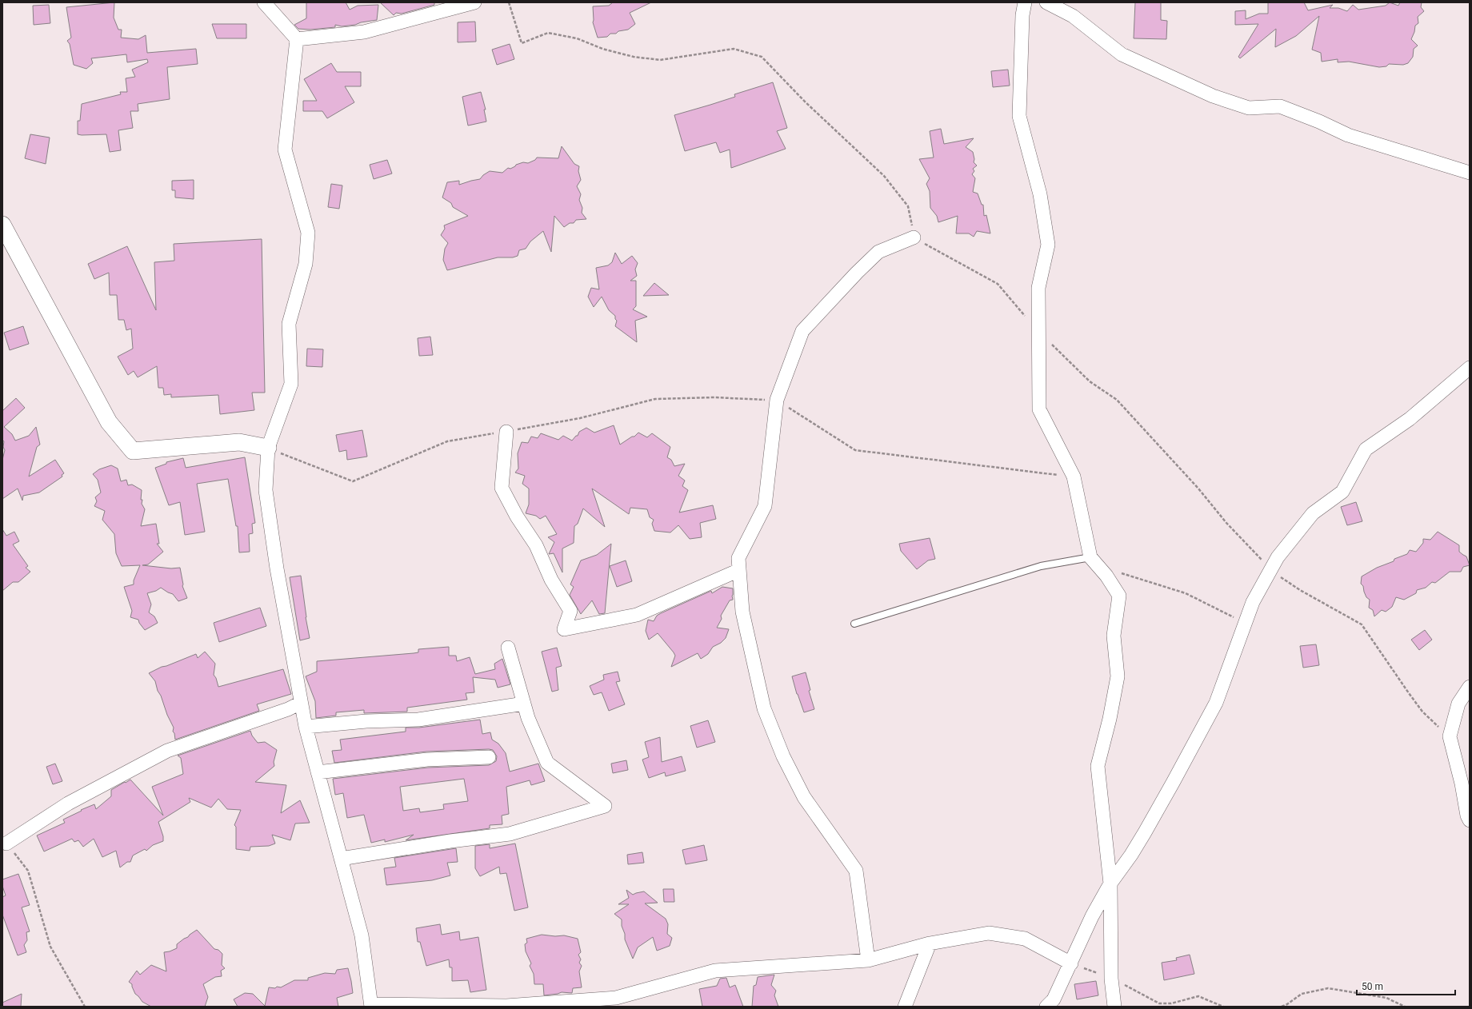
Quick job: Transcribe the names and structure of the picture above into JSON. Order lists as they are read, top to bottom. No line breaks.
{"scale_bar":"50 m"}
